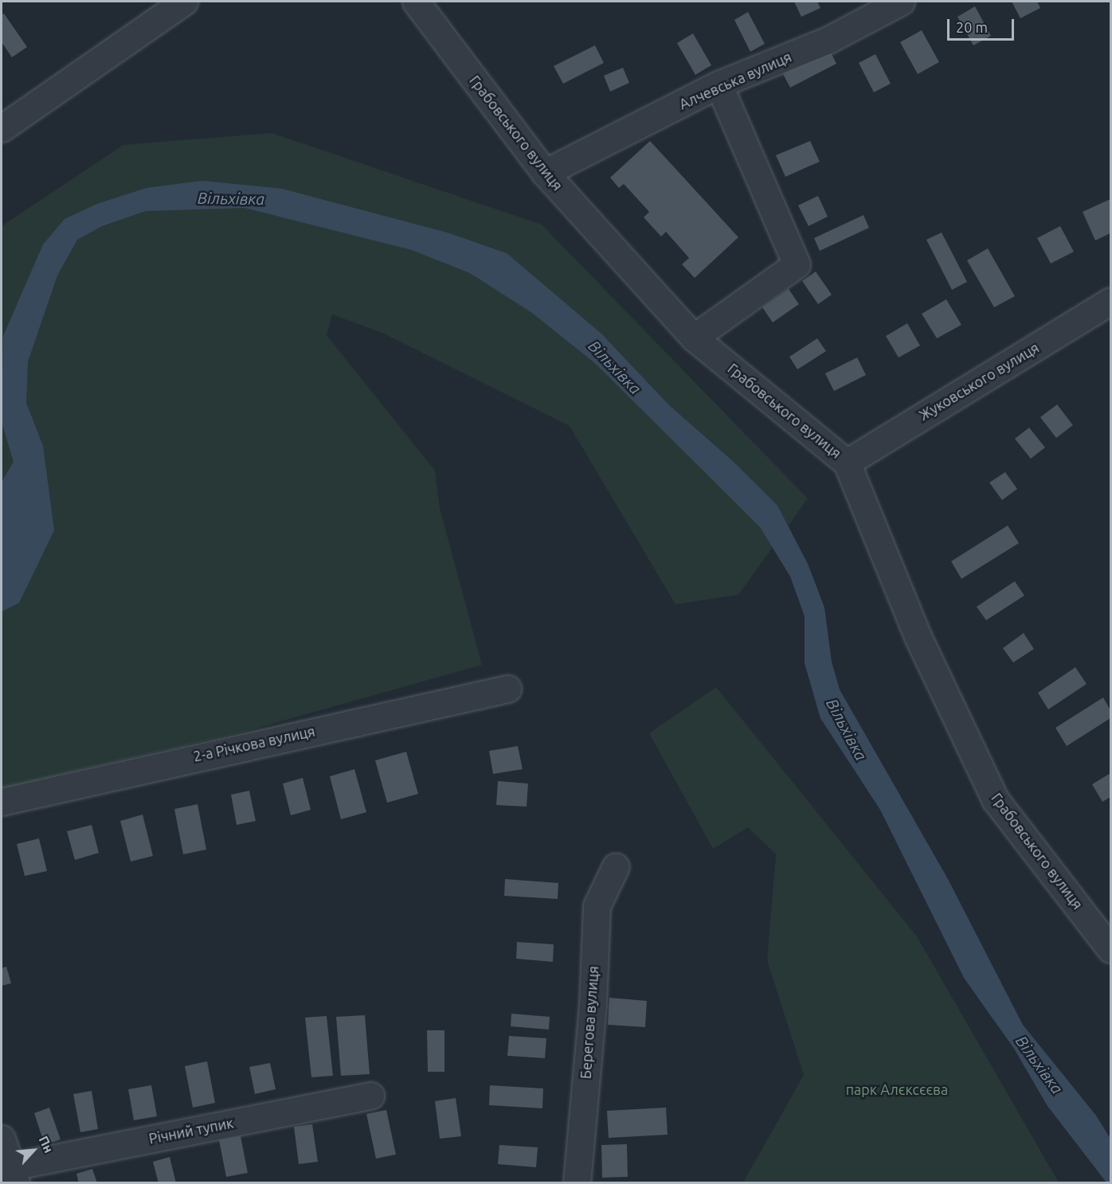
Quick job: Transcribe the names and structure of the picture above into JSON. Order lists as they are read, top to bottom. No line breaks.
{"streets":{"street":["Алчевська вулиця","Грабовського вулиця","Жуковського вулиця","2-а Річкова вулиця","Берегова вулиця","Річний тупик"]},"crossings":[["Алчевська вулиця","Грабовського вулиця"],["Грабовського вулиця","Жуковського вулиця"]],"water":["Вільхівка"],"parks":["парк Алєксєєва"],"scale_bar":"20 m","north":"top right"}
